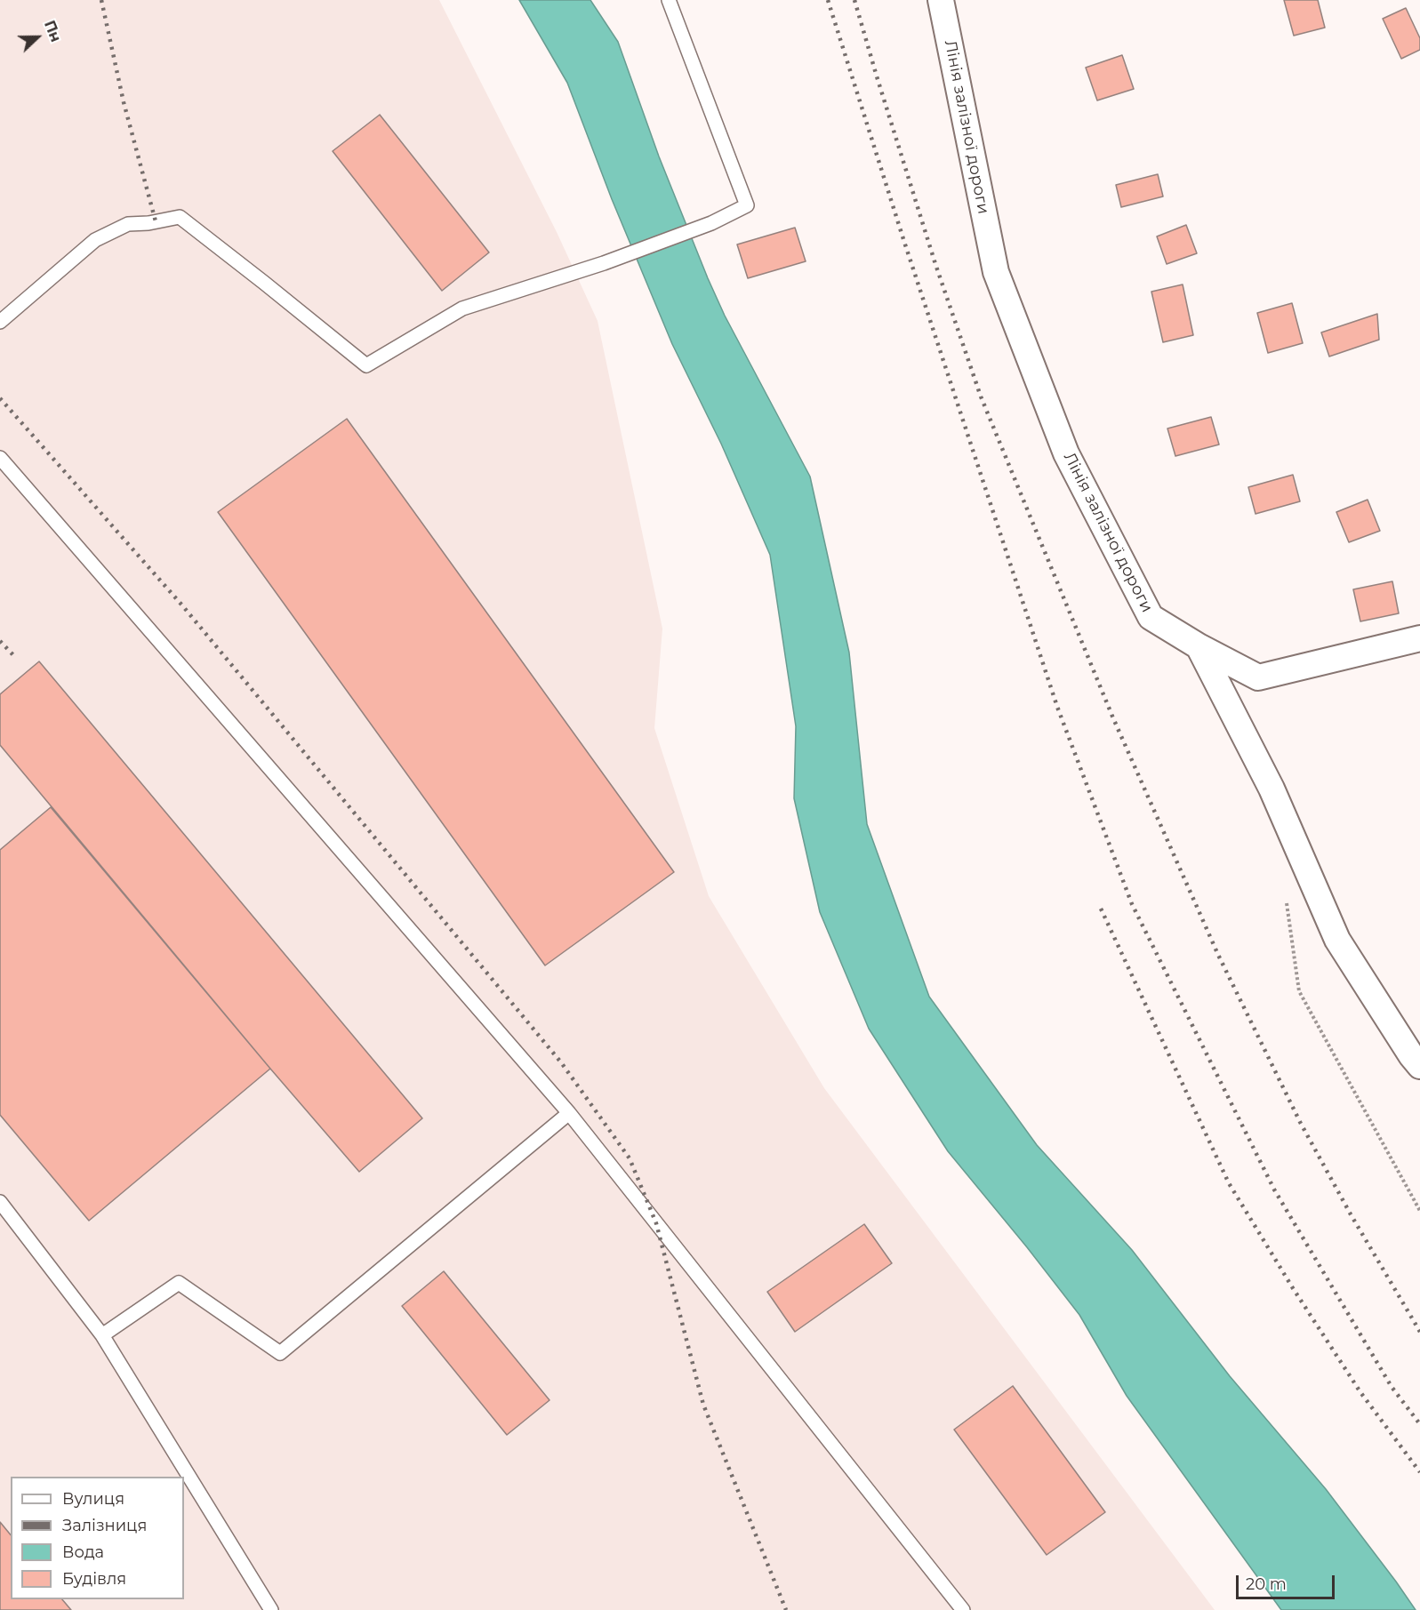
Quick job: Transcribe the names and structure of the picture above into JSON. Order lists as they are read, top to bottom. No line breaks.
{"streets":{"street":["Лінія залізної дороги"]},"legend":["Вулиця","Залізниця","Вода","Будівля"],"scale_bar":"20 m","north":"right"}
